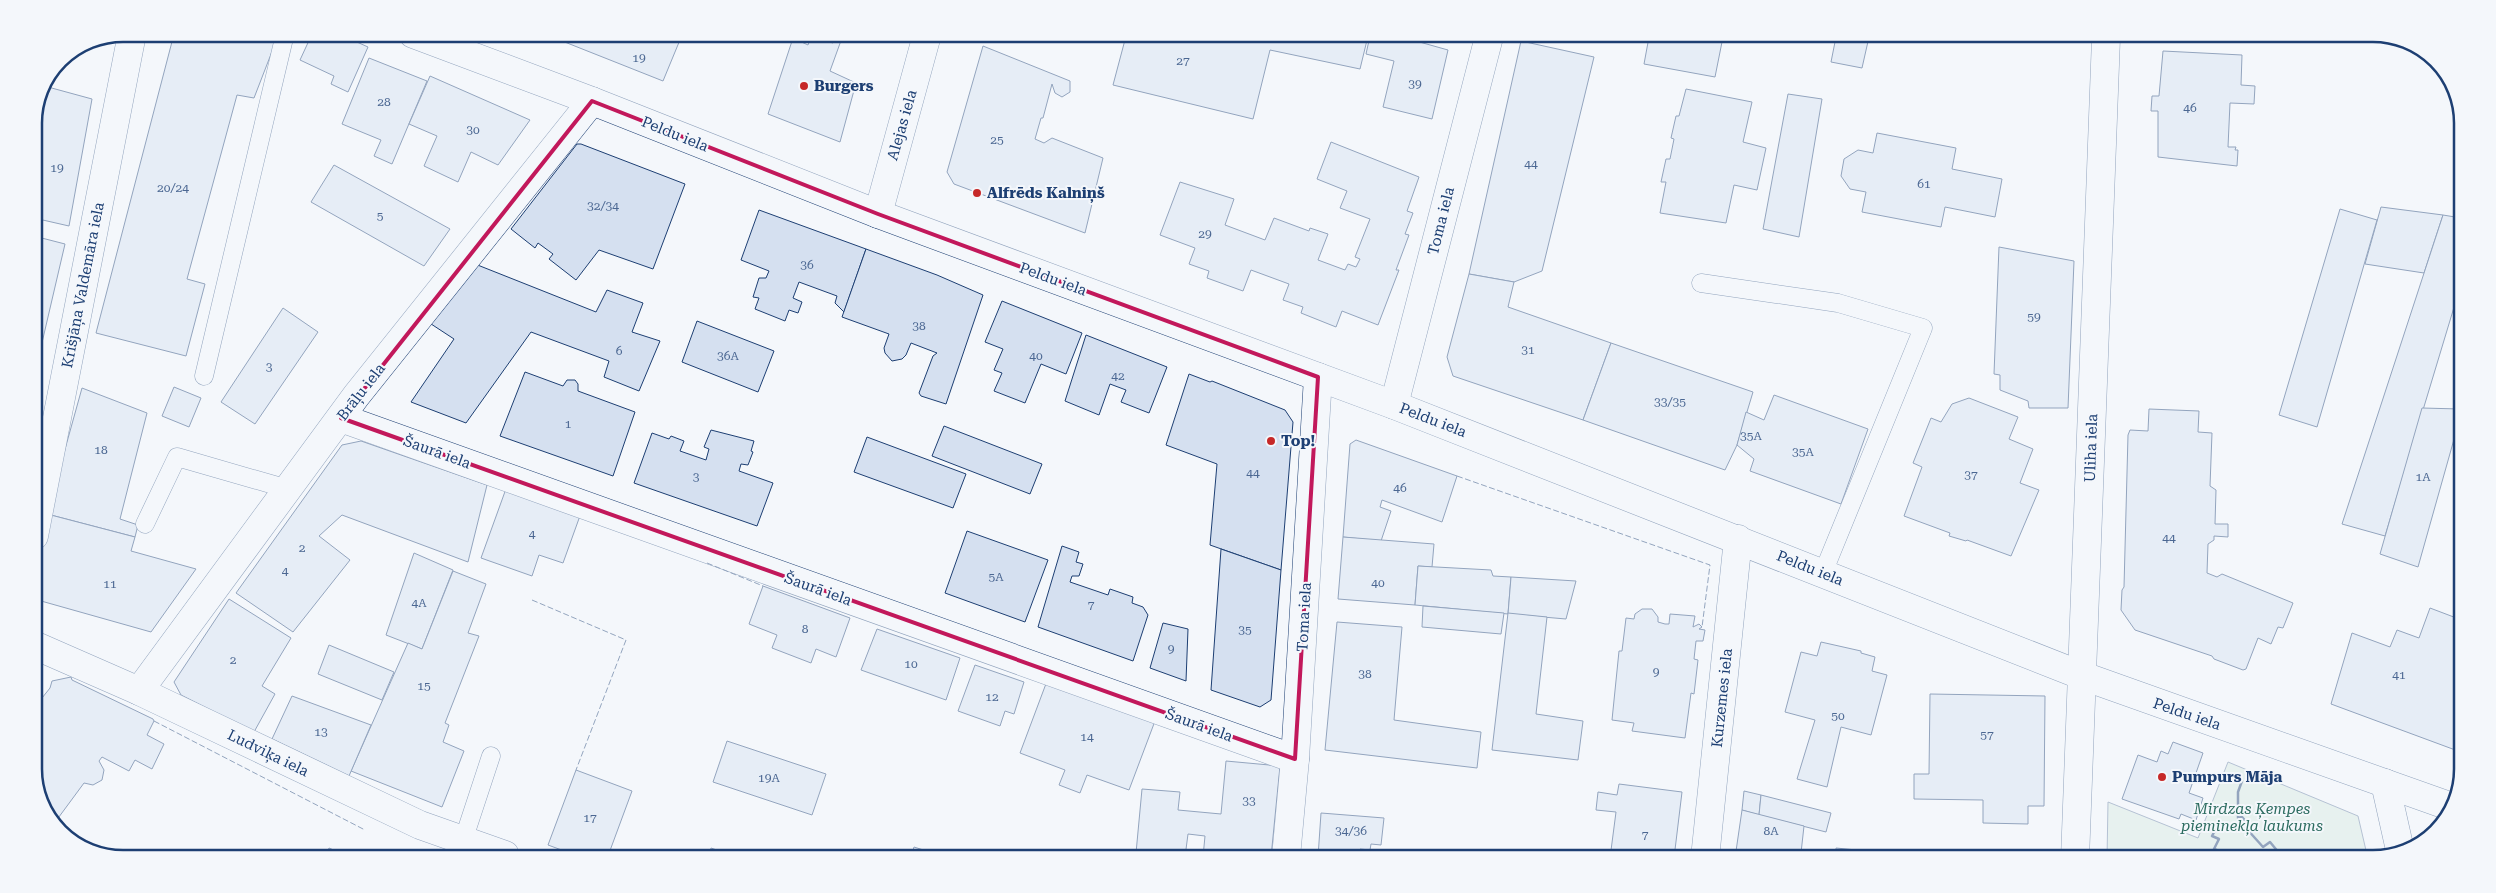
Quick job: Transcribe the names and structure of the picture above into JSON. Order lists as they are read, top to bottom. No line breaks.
{"streets":{"street":["Alejas iela","Peldu iela","Toma iela","Krišjāņa Valdemāra iela","Brāļu iela","Uliha iela","Šaurā iela","Kurzemes iela","Ludviķa iela"]},"crossings":[["Alejas iela","Peldu iela"],["Peldu iela","Toma iela"],["Peldu iela","Brāļu iela"],["Peldu iela","Uliha iela"],["Peldu iela","Kurzemes iela"],["Toma iela","Šaurā iela"],["Brāļu iela","Šaurā iela"],["Brāļu iela","Ludviķa iela"]],"parks":["Mirdzas Ķempes pieminekļa laukums"],"places":["Burgers","Alfrēds Kalniņš","Top!","Pumpurs Māja"],"house_numbers":["19","27","39","28","46","30","25","44","19","61","20/24","32/34","5","29","36","59","38","31","6","36A","40","3","42","33/35","1","35A","18","35A","44","37","3","1A","46","4","44","2","4","5A","40","11","4A","7","8","35","9","2","10","9","38","41","15","12","50","13","57","14","19A","33","17","34/36","8A","7"]}
